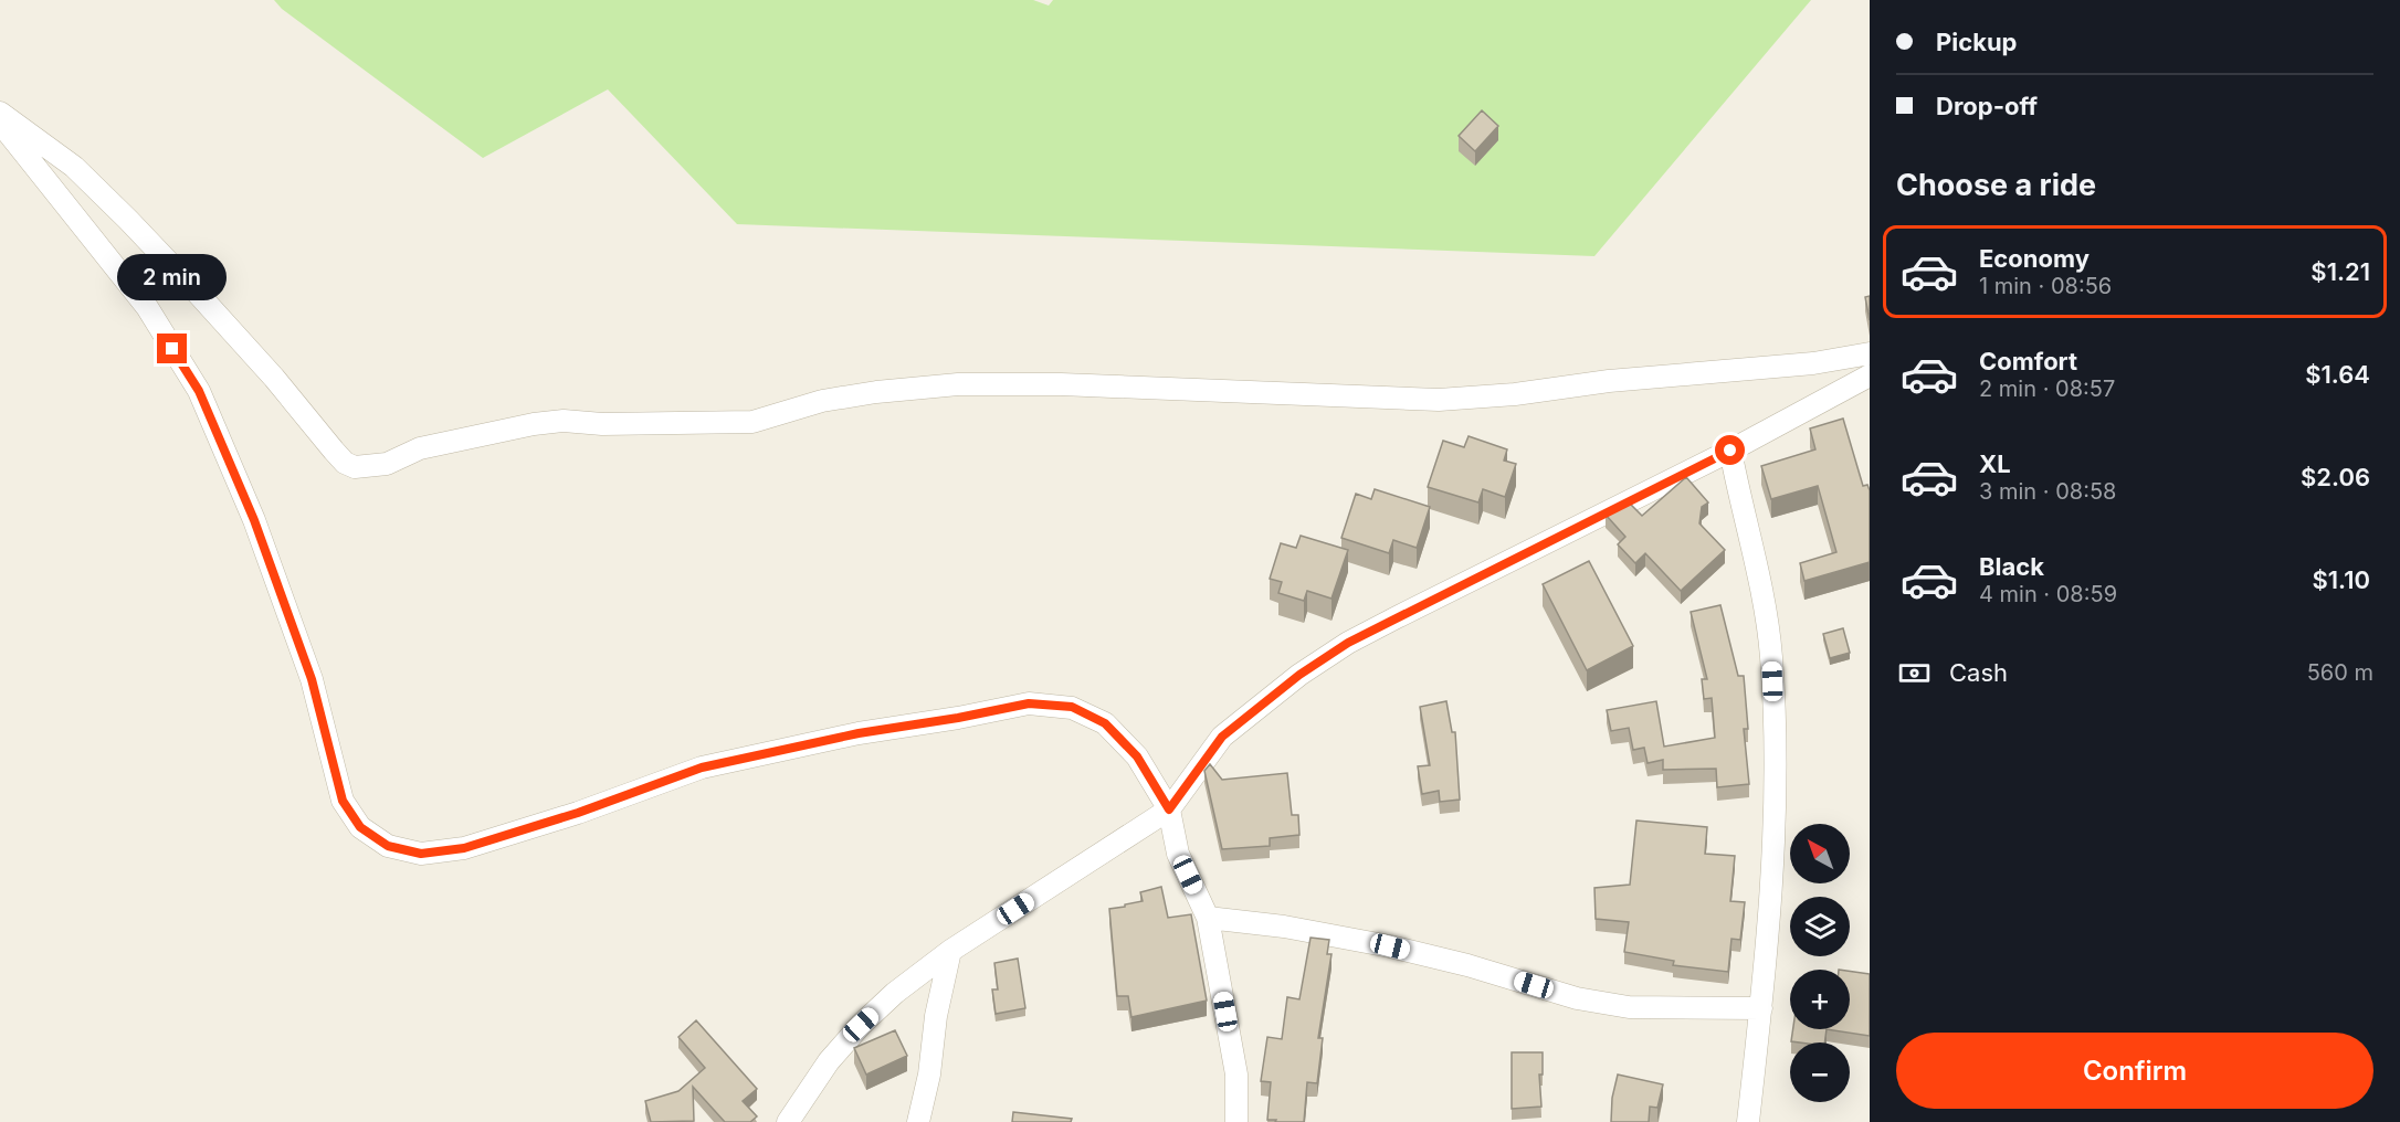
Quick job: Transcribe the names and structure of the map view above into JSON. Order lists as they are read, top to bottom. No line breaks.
{"north":"top left","page":{"banner":["Pickup","Drop-off"],"heading":"Choose a ride","list":[{"name":"Economy","note":"1 min · 08:56","value":"$1.21"},{"name":"Comfort","note":"2 min · 08:57","value":"$1.64"},{"name":"XL","note":"3 min · 08:58","value":"$2.06"},{"name":"Black","note":"4 min · 08:59","value":"$1.10"}],"bubble":"2 min","pay":["Cash","560 m"],"map_buttons":["+","−"],"buttons":"Confirm"}}
